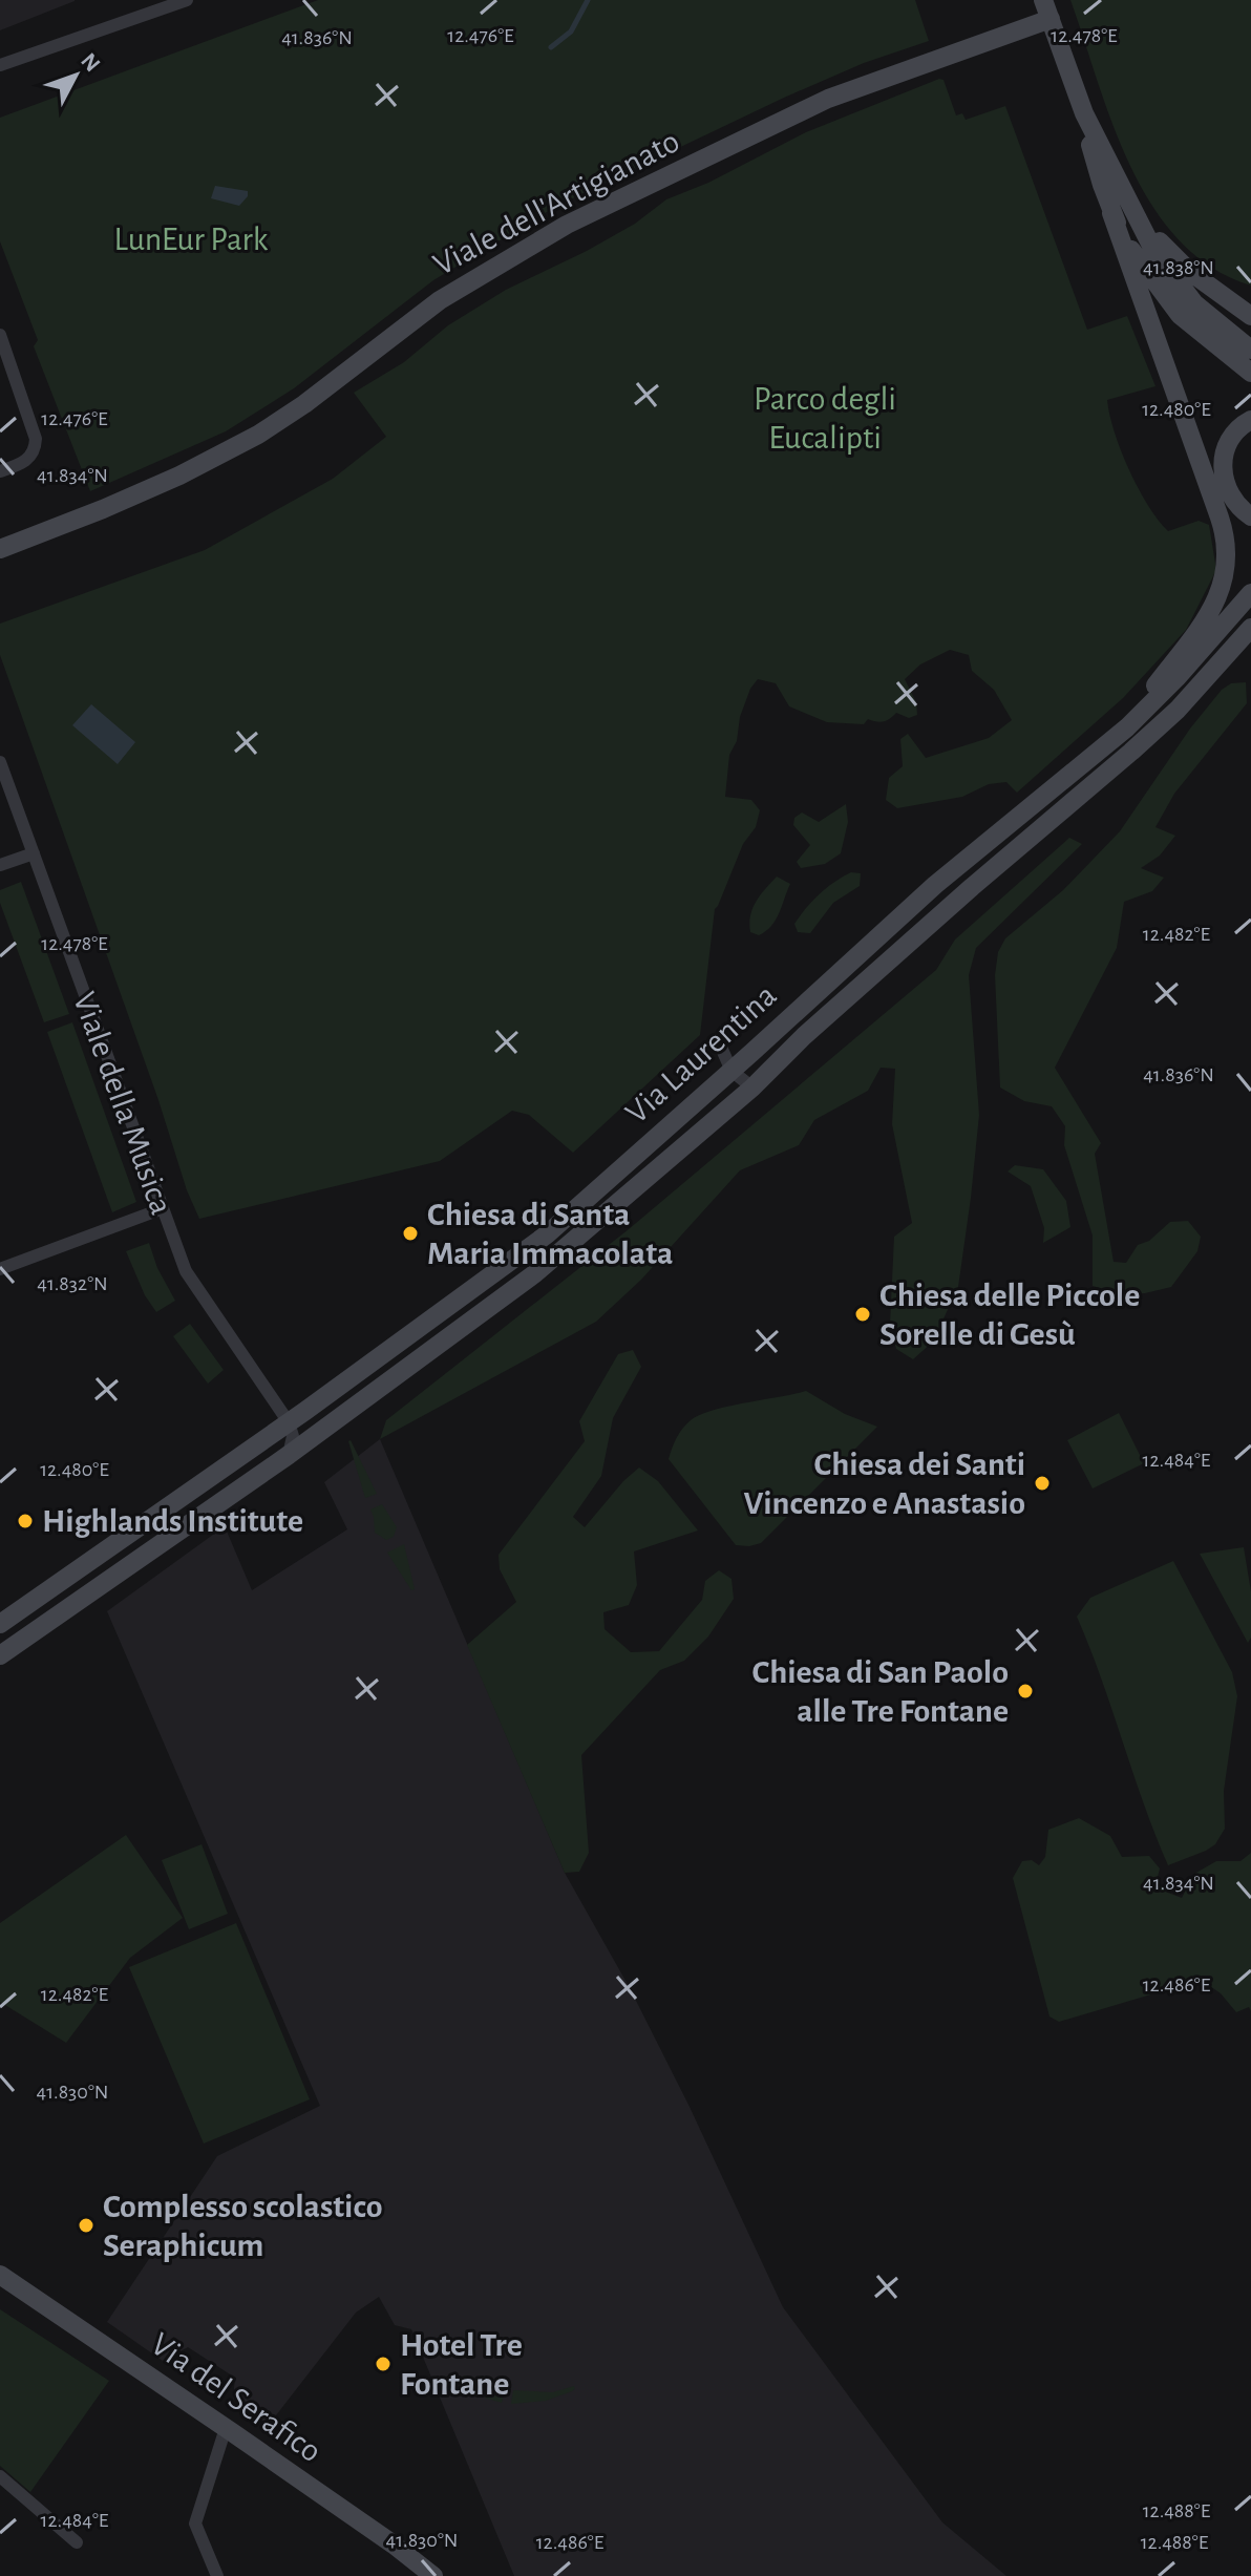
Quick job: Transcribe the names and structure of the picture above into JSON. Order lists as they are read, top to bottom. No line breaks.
{"streets":{"main road":["Viale dell'Artigianato","Via Laurentina","Via del Serafico"],"street":["Viale della Musica"]},"crossings":[["Via Laurentina","Viale della Musica"]],"parks":["LunEur Park","Parco degli Eucalipti"],"places":["Chiesa di Santa Maria Immacolata","Chiesa delle Piccole Sorelle di Gesù","Chiesa dei Santi Vincenzo e Anastasio","Highlands Institute","Chiesa di San Paolo alle Tre Fontane","Complesso scolastico Seraphicum","Hotel Tre Fontane"],"north":"top right","coordinates":["12.476°E","12.478°E","41.836°N","41.838°N","12.480°E","41.834°N","12.482°E","41.832°N","12.484°E","12.486°E","41.830°N","12.488°E"]}
